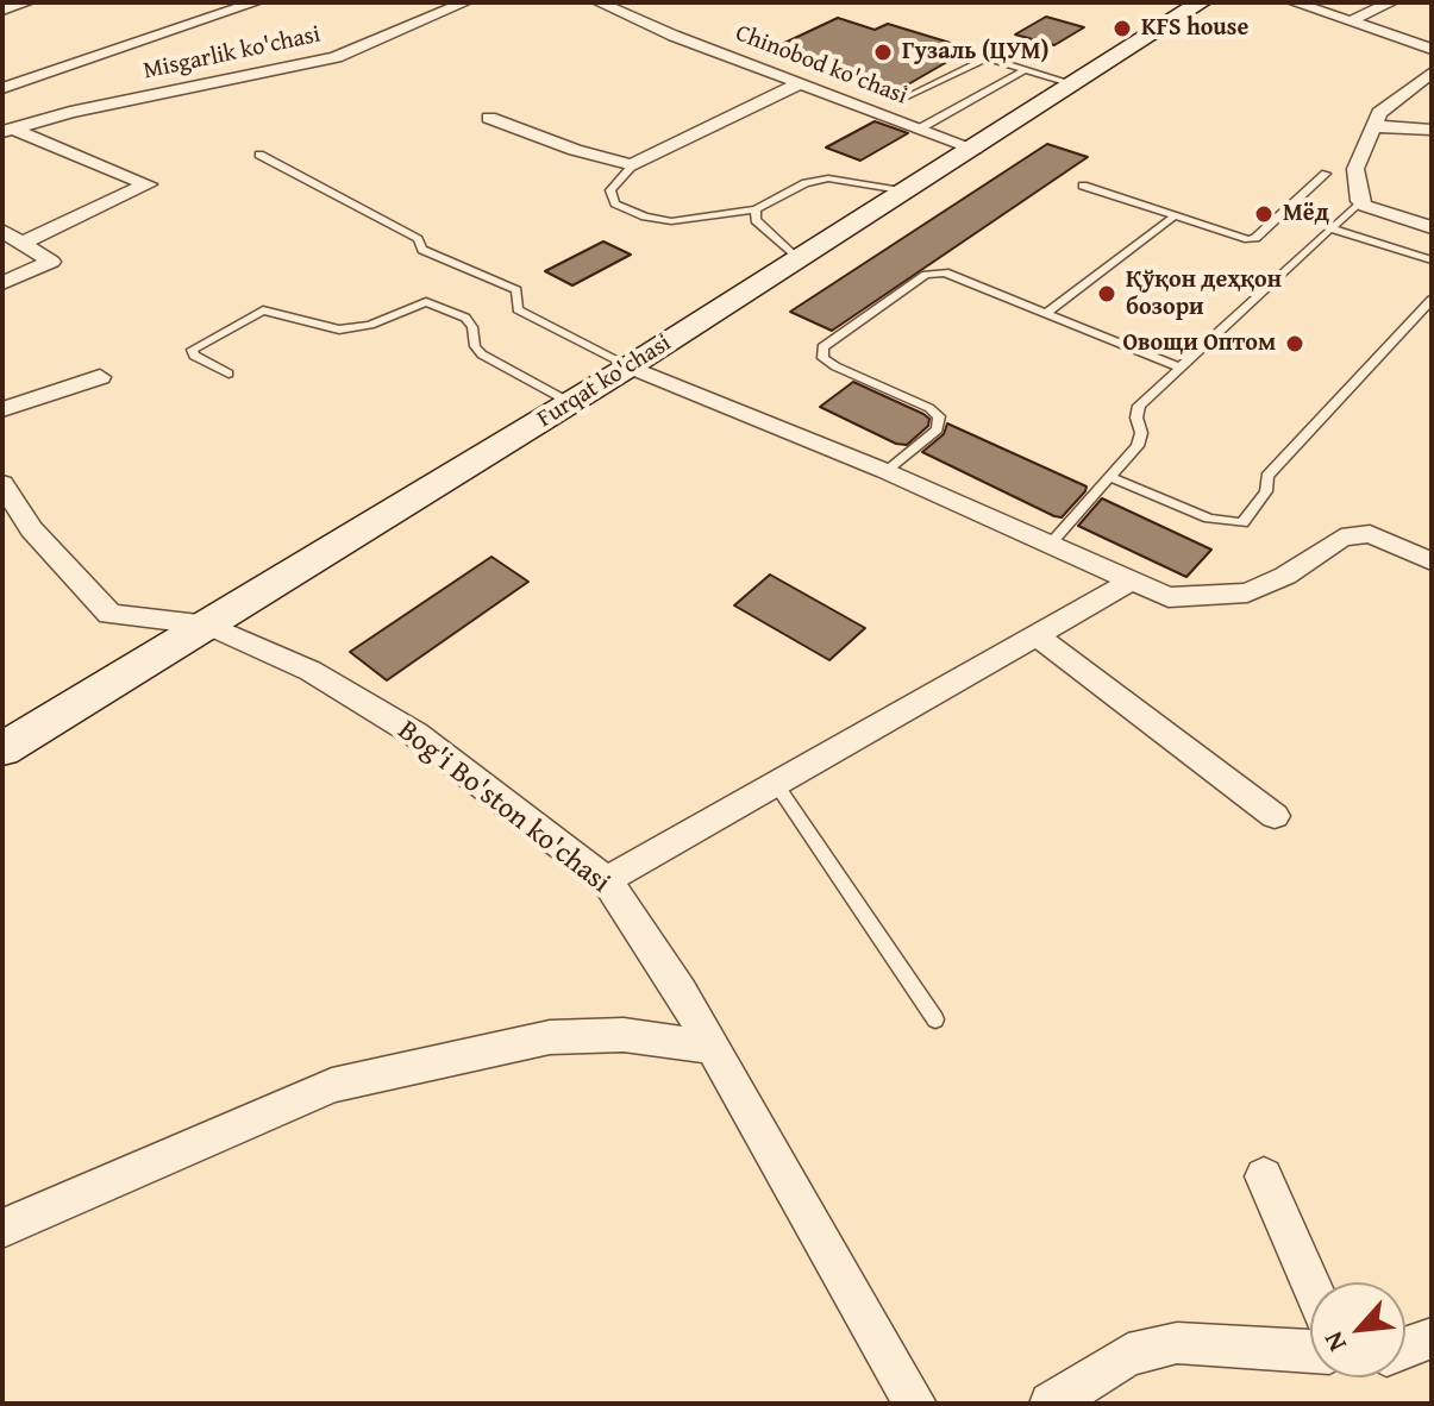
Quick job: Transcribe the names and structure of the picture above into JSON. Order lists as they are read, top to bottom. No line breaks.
{"streets":{"main road":["Furqat ko'chasi"],"street":["Misgarlik ko'chasi","Chinobod ko'chasi","Bog'i Bo'ston ko'chasi"]},"crossings":[["Chinobod ko'chasi","Furqat ko'chasi"],["Furqat ko'chasi","Bog'i Bo'ston ko'chasi"]],"places":["KFS house","Гузаль (ЦУМ)","Мёд","Қўқон деҳқон бозори","Овощи Оптом"],"north":"bottom left"}
